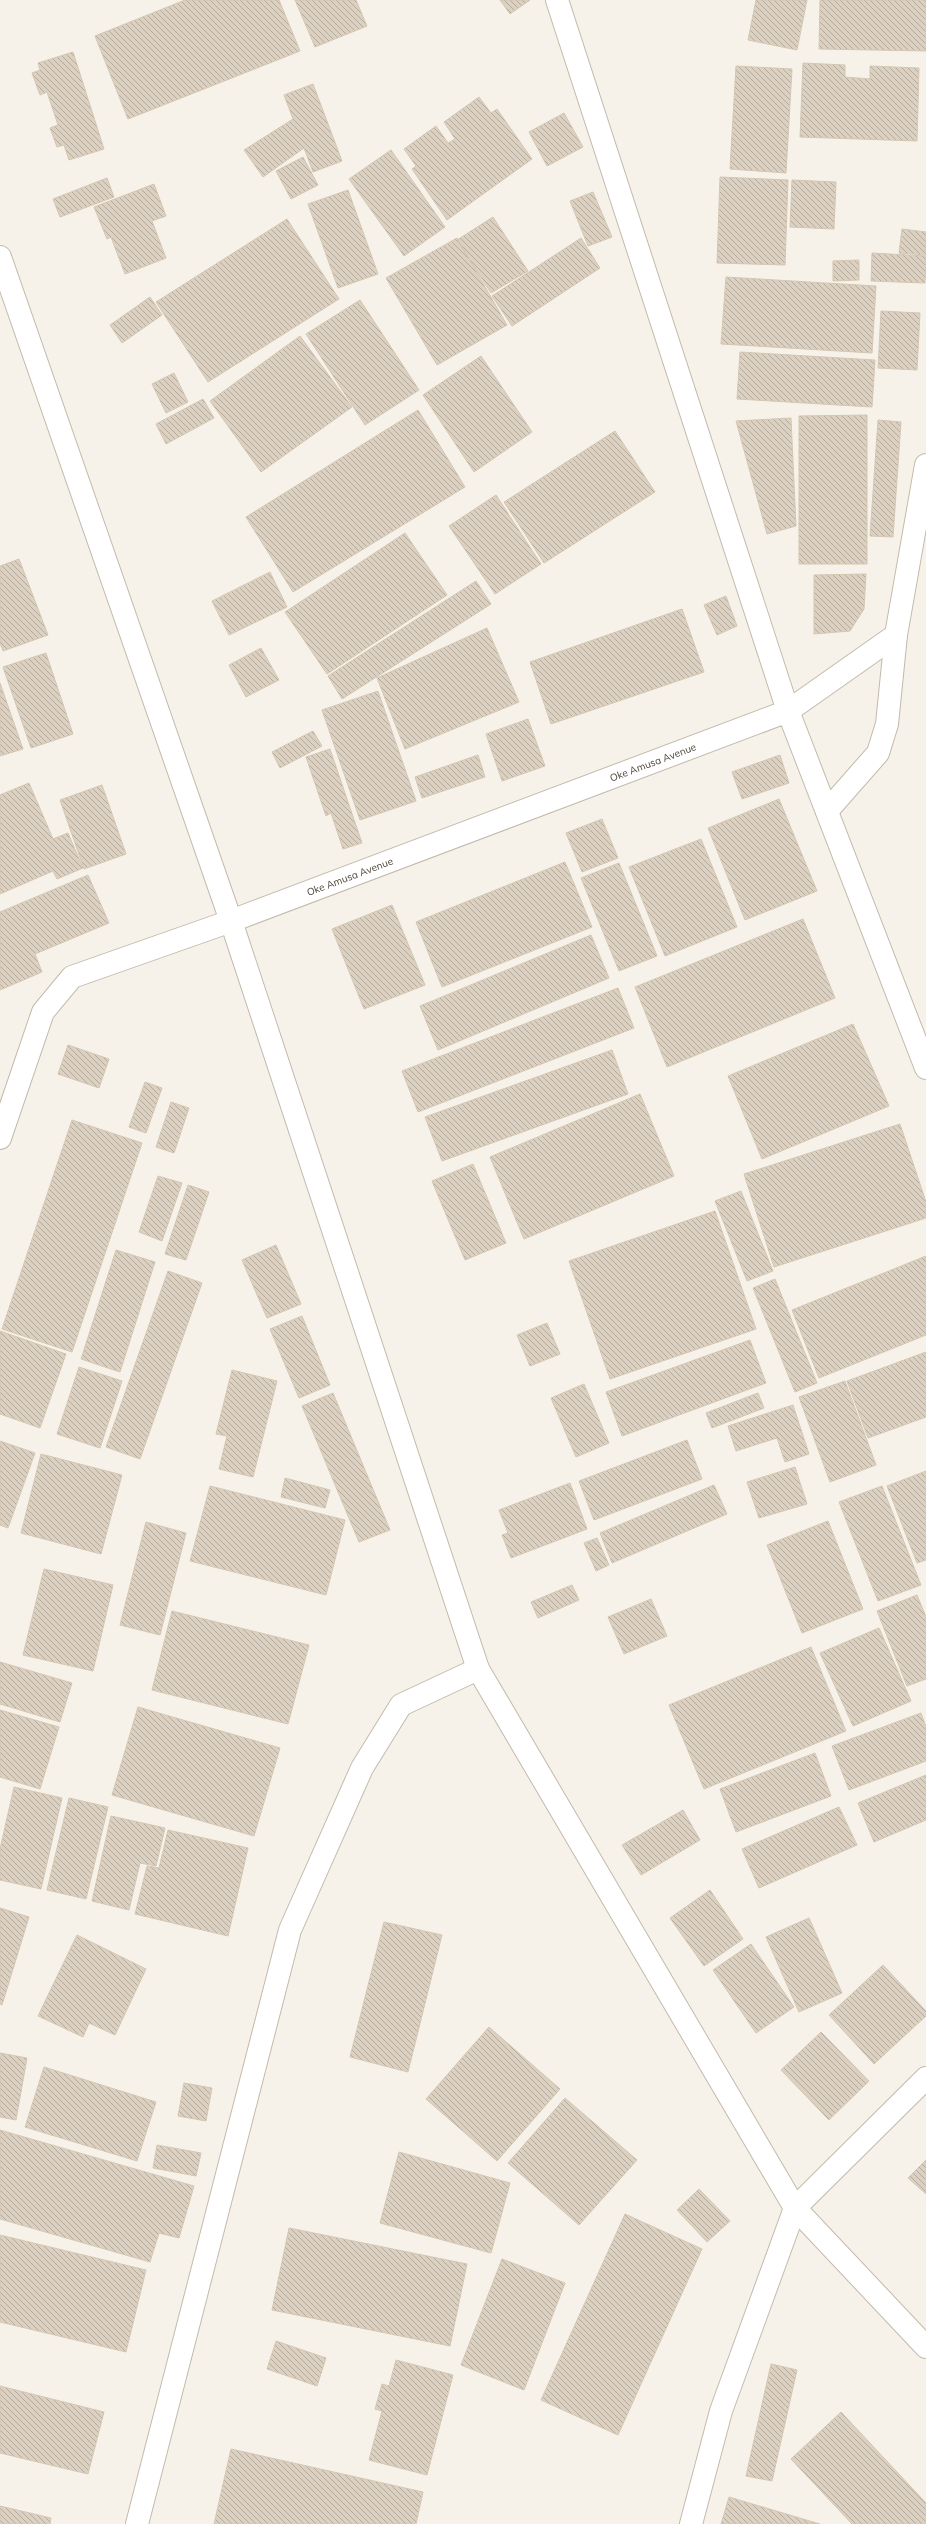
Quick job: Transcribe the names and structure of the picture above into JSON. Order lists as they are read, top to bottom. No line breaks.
{"streets":{"street":["Oke Amusa Avenue"]}}
